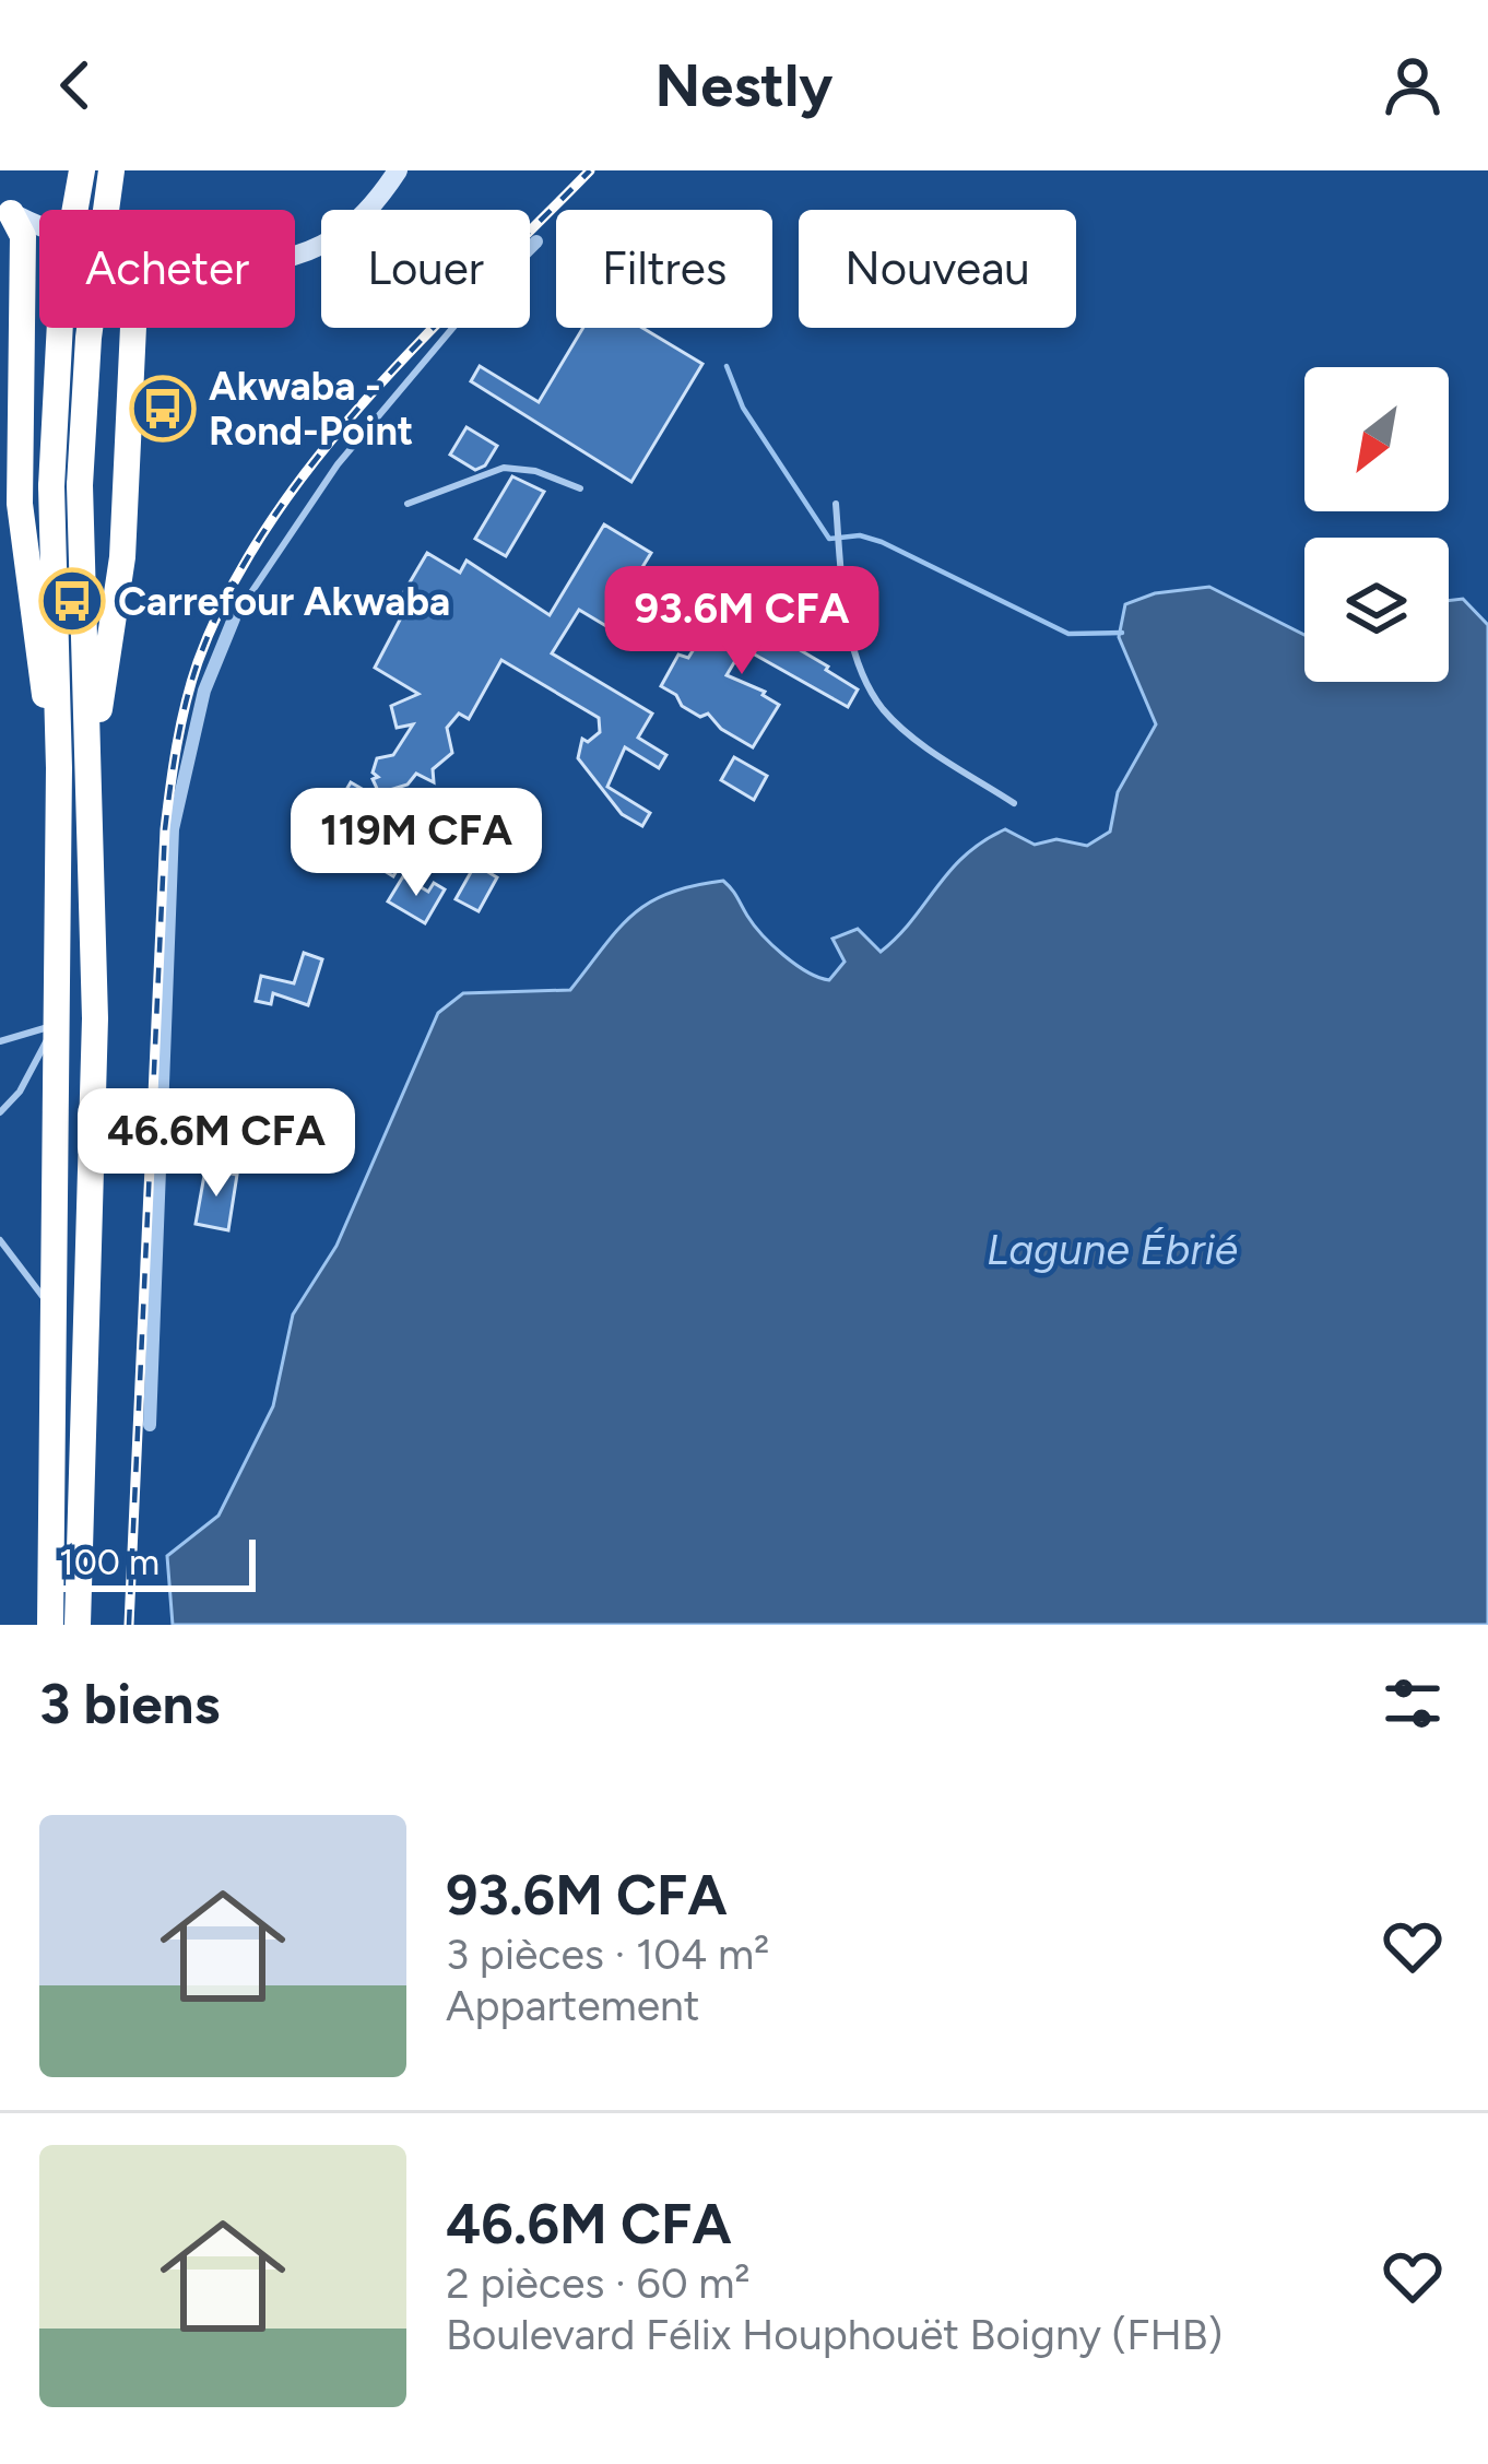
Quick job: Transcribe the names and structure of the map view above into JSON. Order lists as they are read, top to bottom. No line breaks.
{"water":["Lagune Ébrié"],"places":{"bus stop":["Akwaba - Rond-Point","Carrefour Akwaba"]},"scale_bar":"100 m","north":"bottom left","page":{"header":"Nestly","chip":["Acheter","Louer","Filtres","Nouveau"],"price":["93.6M CFA","119M CFA","46.6M CFA"],"scale":"100 m","heading":"3 biens","list":[{"name":"93.6M CFA","note":"3 pièces · 104 m² · Appartement"},{"name":"46.6M CFA","note":"2 pièces · 60 m² · Boulevard Félix Houphouët Boigny (FHB)"}]}}
